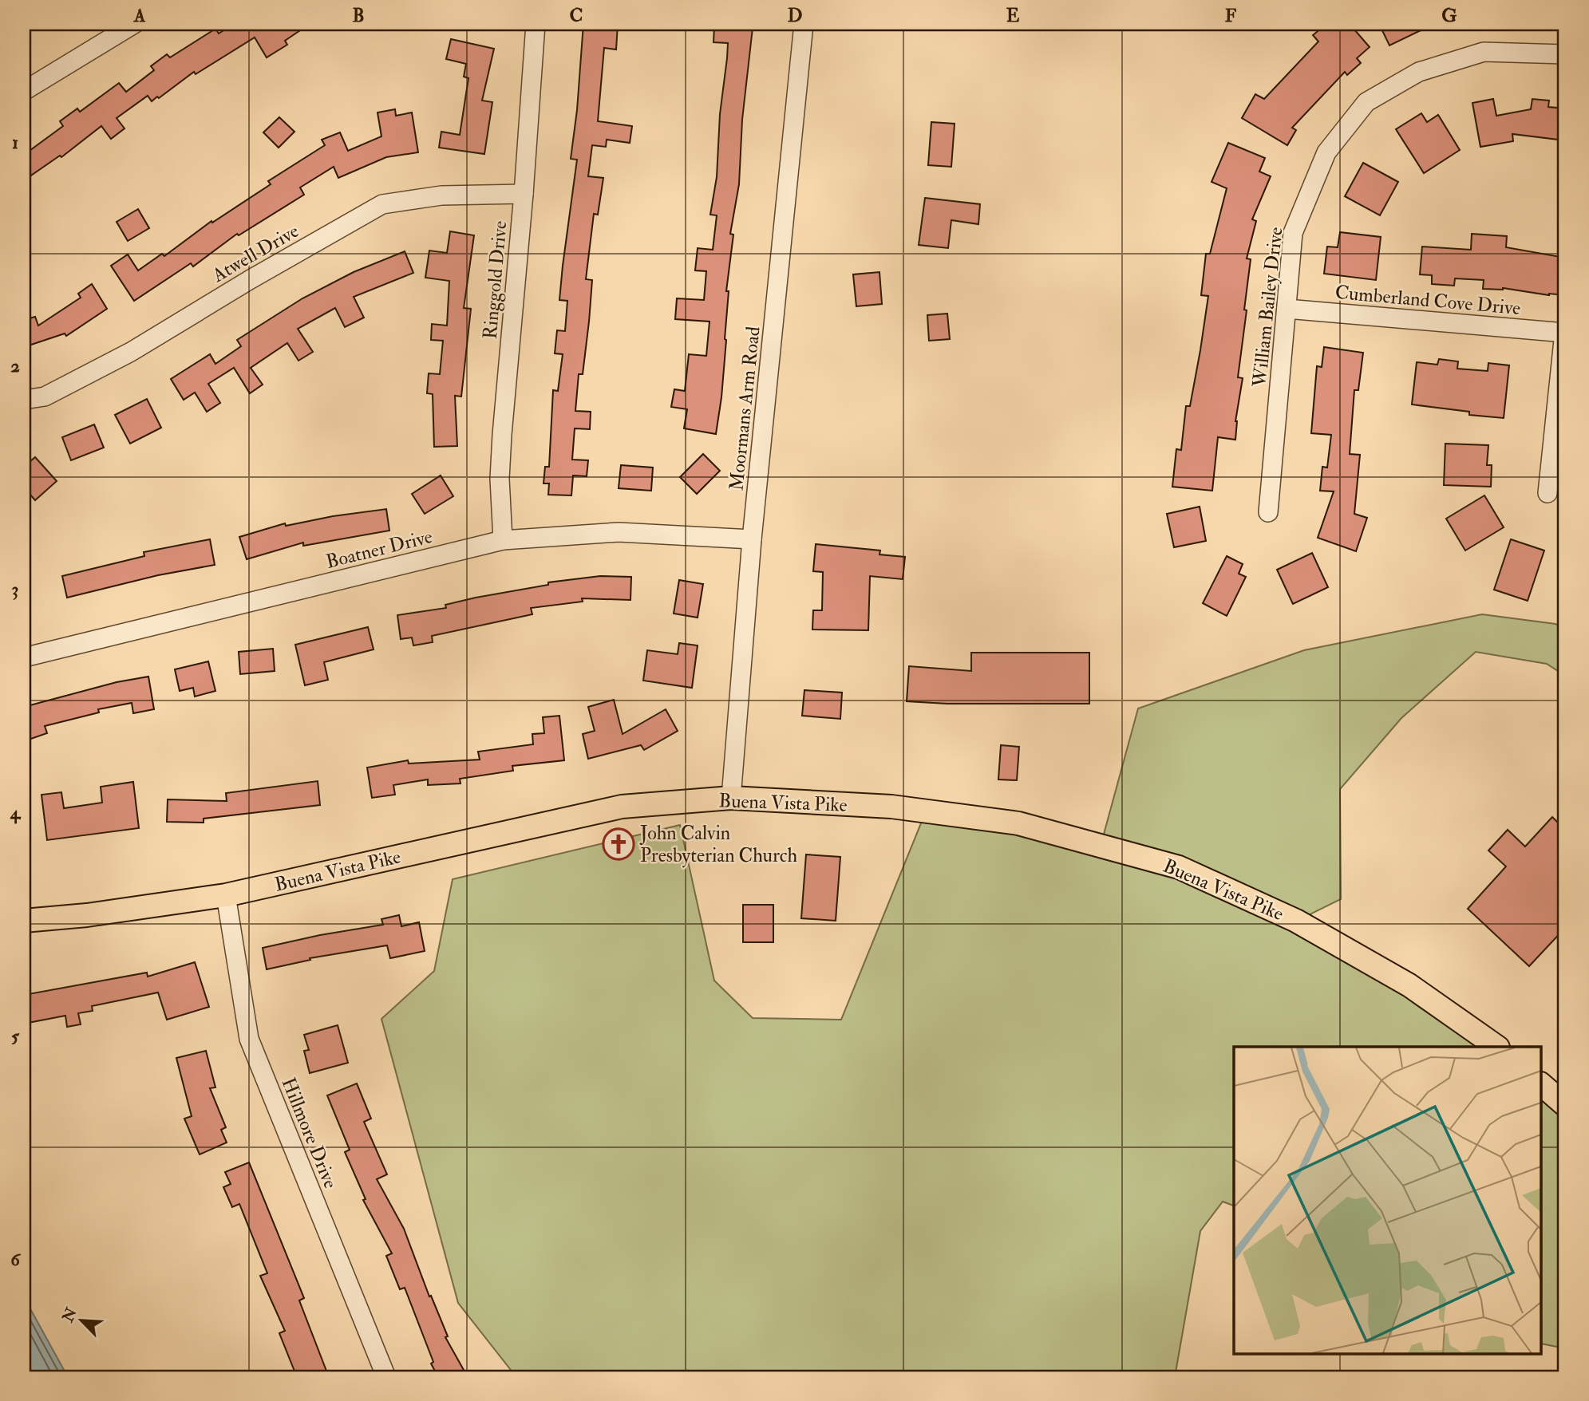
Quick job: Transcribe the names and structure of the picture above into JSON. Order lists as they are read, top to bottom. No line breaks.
{"streets":{"main road":["Buena Vista Pike"],"street":["Atwell Drive","Ringgold Drive","Cumberland Cove Drive","William Bailey Drive","Moormans Arm Road","Boatner Drive","Hillmore Drive"]},"crossings":[["Atwell Drive","Ringgold Drive"],["Ringgold Drive","Boatner Drive"],["Cumberland Cove Drive","William Bailey Drive"],["Moormans Arm Road","Boatner Drive"],["Moormans Arm Road","Buena Vista Pike"],["Buena Vista Pike","Hillmore Drive"]],"places":{"church":["John Calvin Presbyterian Church"]},"north":"top left","grid":{"columns":["A","B","C","D","E","F","G"],"rows":["1","2","3","4","5","6"]}}
